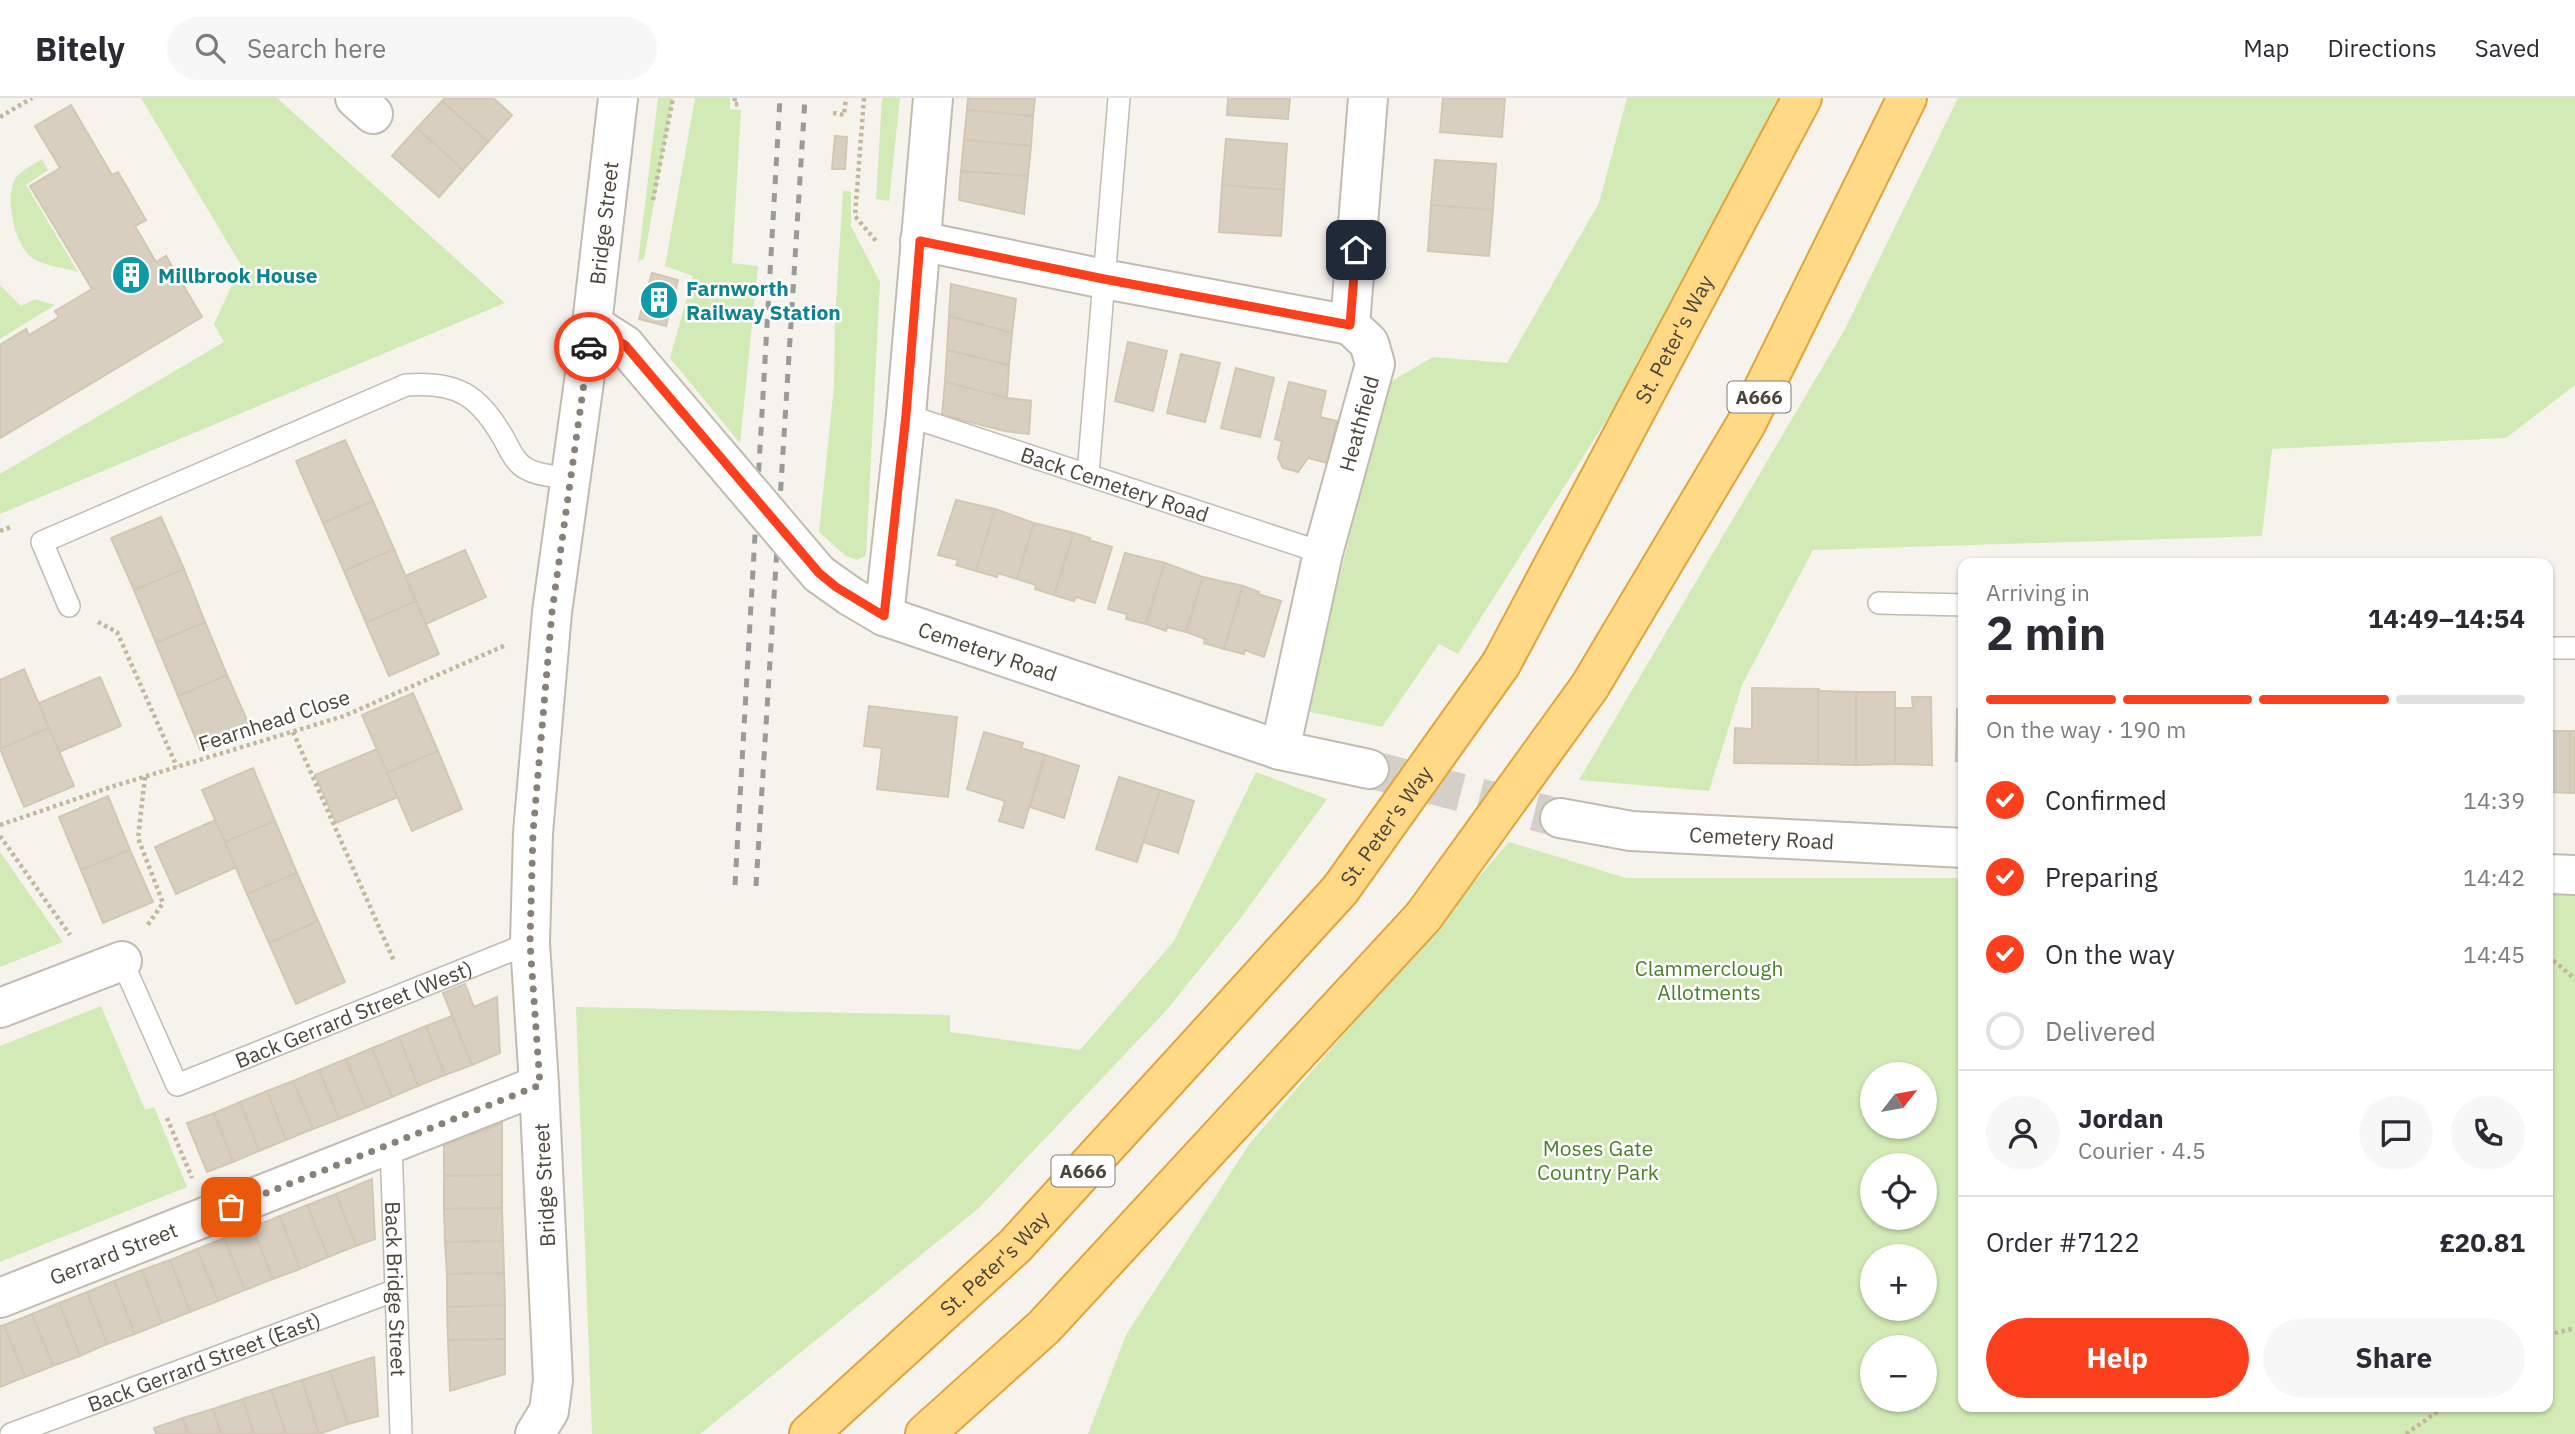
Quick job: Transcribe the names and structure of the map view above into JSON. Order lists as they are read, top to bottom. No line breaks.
{"streets":{"highway":["St. Peter's Way","A666"],"street":["Bridge Street","Heathfield","Cemetery Road","Gerrard Street"],"lane":["Back Cemetery Road","Back Gerrard Street (West)","Back Bridge Street","Back Gerrard Street (East)"],"path":["Fearnhead Close"]},"crossings":[["Bridge Street","Cemetery Road"],["Bridge Street","Fearnhead Close"],["Bridge Street","Back Gerrard Street (West)"],["Bridge Street","Gerrard Street"],["Heathfield","Back Cemetery Road"],["Heathfield","Cemetery Road"],["Gerrard Street","Back Bridge Street"],["Back Bridge Street","Back Gerrard Street (East)"]],"parks":["Clammerclough Allotments","Moses Gate Country Park"],"places":{"building":["Millbrook House","Farnworth Railway Station"]},"north":"top right","page":{"header":"Bitely","search":"Search here","nav":["Map","Directions","Saved"],"heading":["2 min","Arriving in","14:49–14:54"],"panel":["Jordan","Courier · 4.5","Order #7122","£20.81"],"bar":"On the way · 190 m","list":[["Confirmed","14:39"],["Preparing","14:42"],["On the way","14:45"],"Delivered"],"map_buttons":["+","−"],"buttons":["Help","Share"]}}
